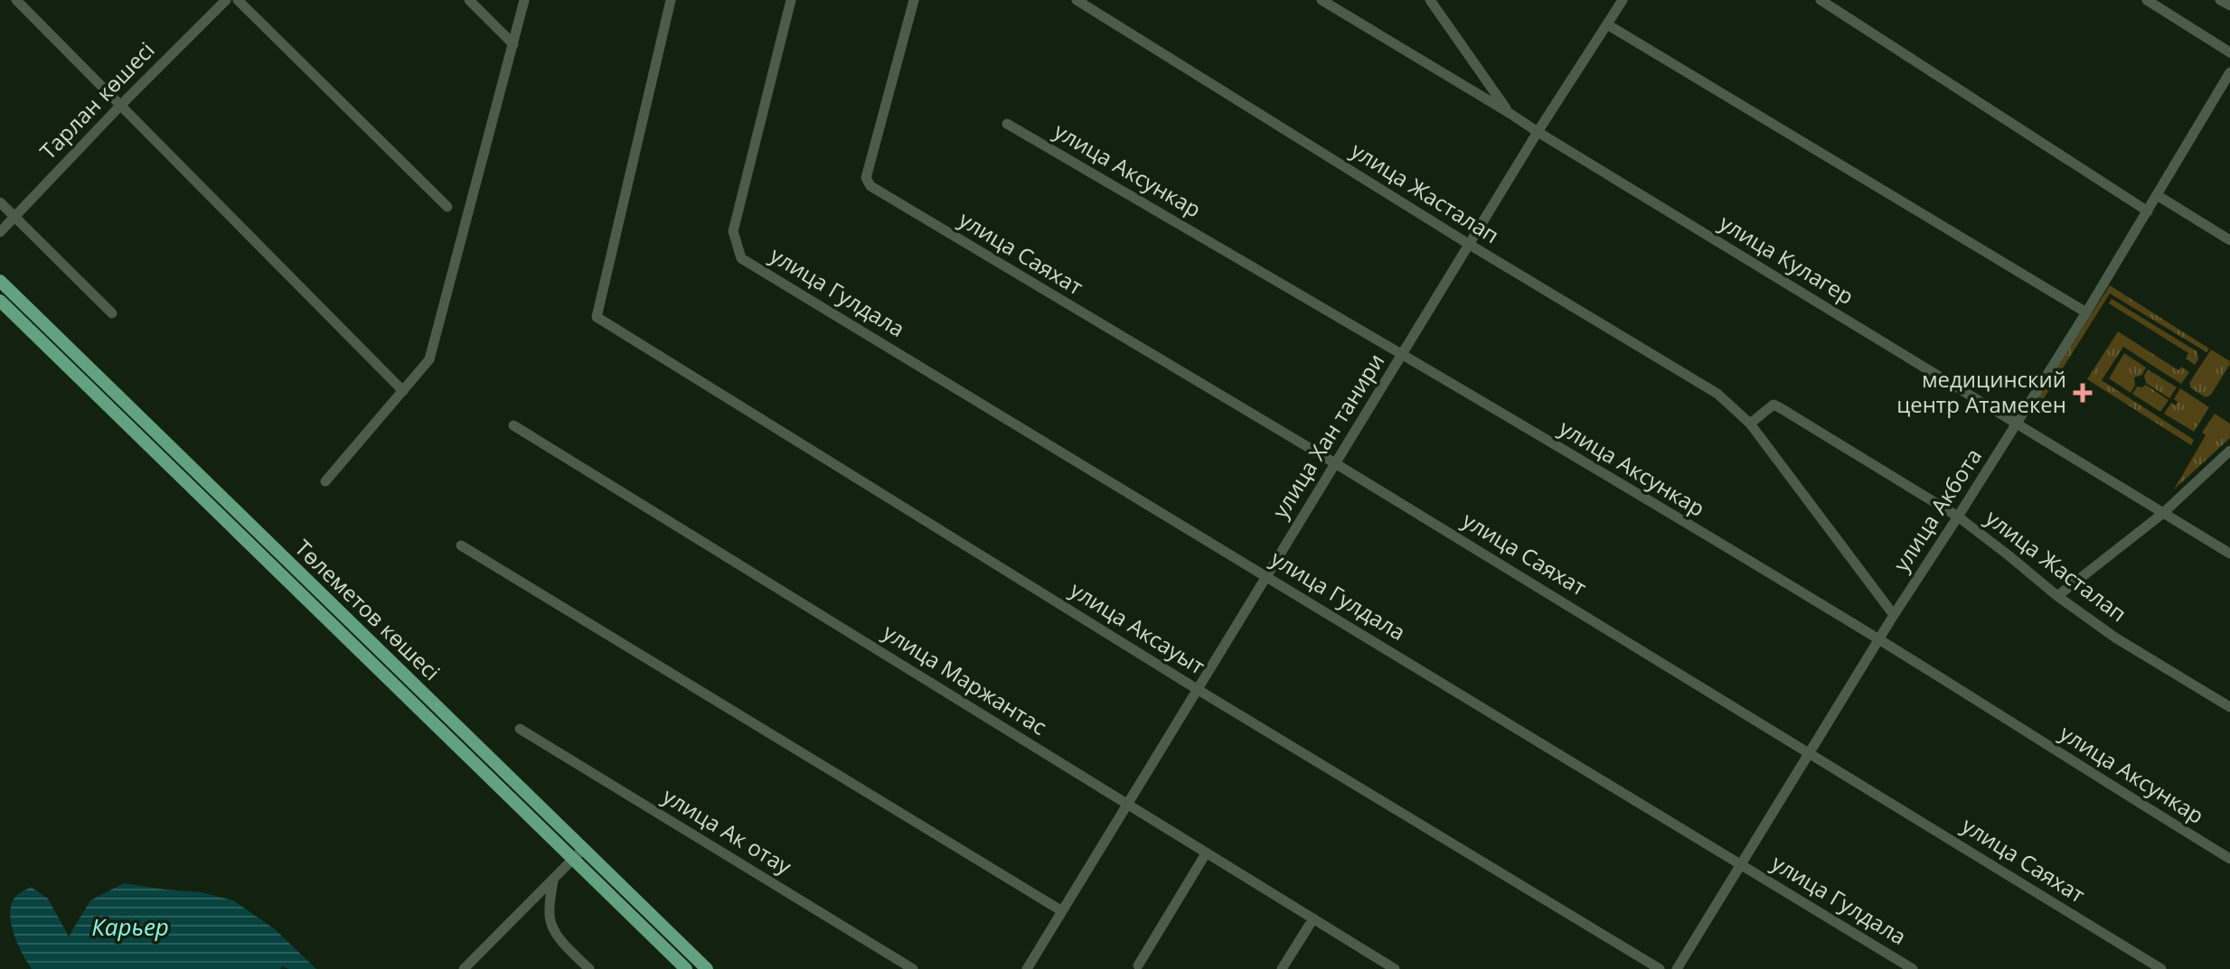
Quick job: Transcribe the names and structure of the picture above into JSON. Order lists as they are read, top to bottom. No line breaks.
{"streets":{"main road":["Төлеметов көшесі"],"street":["Тарлан көшесі","улица Аксункар","улица Жасталап","улица Саяхат","улица Кулагер","улица Гулдала","улица Хан танири","улица Акбота","улица Аксауыт","улица Маржантас","улица Ак отау"]},"crossings":[["улица Аксункар","улица Хан танири"],["улица Аксункар","улица Акбота"],["улица Жасталап","улица Хан танири"],["улица Жасталап","улица Акбота"],["улица Саяхат","улица Хан танири"],["улица Саяхат","улица Акбота"],["улица Кулагер","улица Хан танири"],["улица Кулагер","улица Акбота"],["улица Гулдала","улица Хан танири"],["улица Гулдала","улица Акбота"],["улица Хан танири","улица Аксауыт"],["улица Хан танири","улица Маржантас"]],"water":["Карьер"],"places":{"health":["медицинский центр Атамекен"]}}
